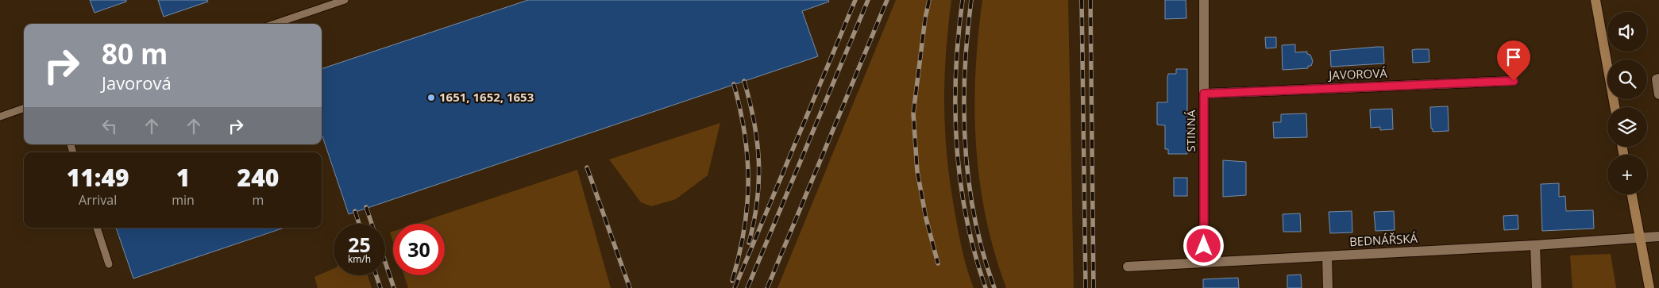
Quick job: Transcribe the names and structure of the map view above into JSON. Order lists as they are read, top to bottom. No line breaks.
{"streets":{"street":["JAVOROVÁ","STINNÁ","BEDNÁŘSKÁ"]},"crossings":[["JAVOROVÁ","STINNÁ"],["STINNÁ","BEDNÁŘSKÁ"]],"places":["1651, 1652, 1653"],"page":{"map_buttons":"+","turn":["80 m","Javorová"],"eta":["11:49","Arrival","1","min","240","m"],"speed":"25 km/h","limit":"30"}}
